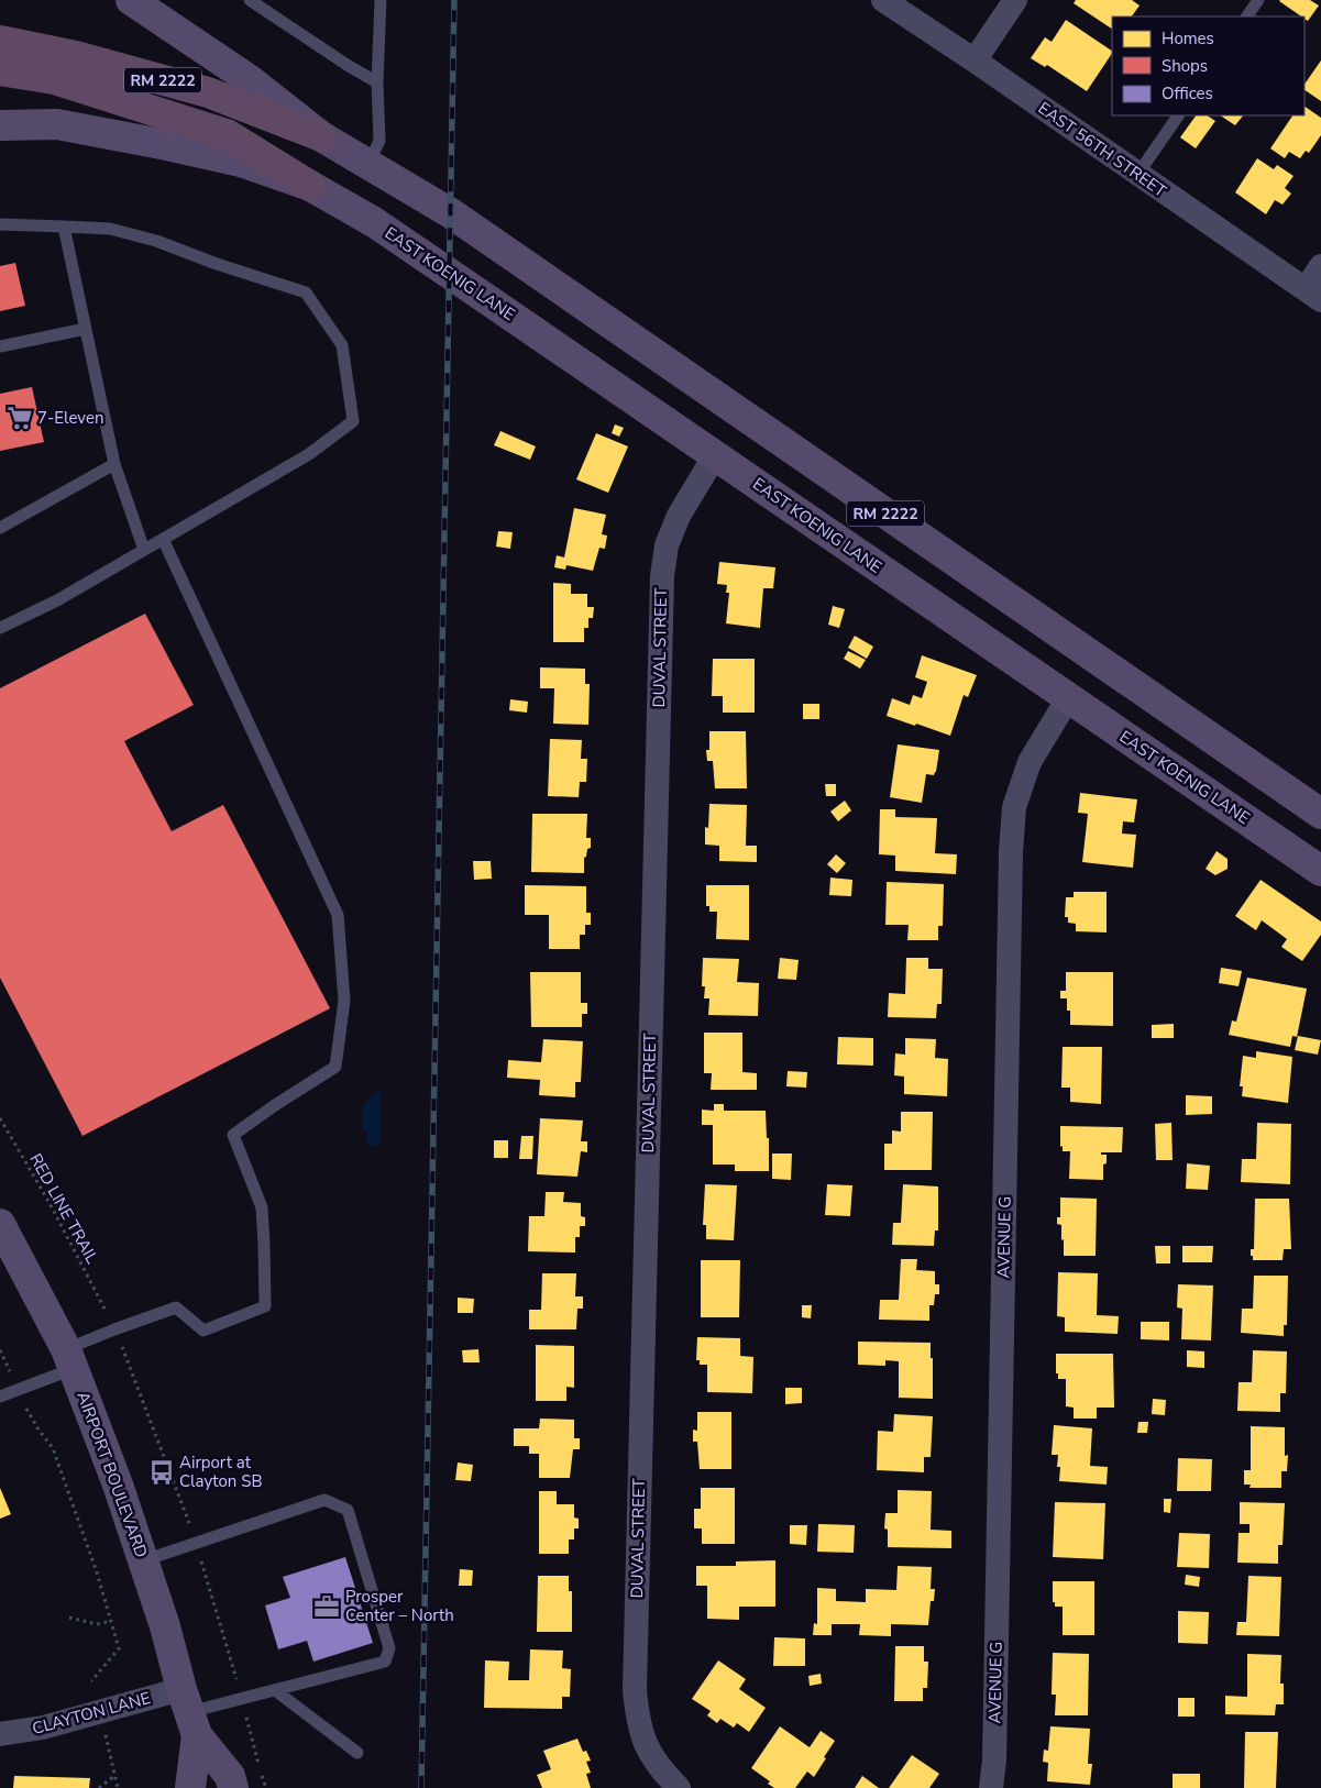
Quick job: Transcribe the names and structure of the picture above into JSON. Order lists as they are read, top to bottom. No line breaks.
{"streets":{"highway":["RM 2222"],"main road":["EAST KOENIG LANE","AIRPORT BOULEVARD"],"street":["EAST 56TH STREET","DUVAL STREET","AVENUE G","CLAYTON LANE"],"path":["RED LINE TRAIL"]},"crossings":[["RM 2222","EAST KOENIG LANE"],["EAST KOENIG LANE","DUVAL STREET"],["EAST KOENIG LANE","AVENUE G"],["AIRPORT BOULEVARD","CLAYTON LANE"]],"places":{"supermarket":["7-Eleven"],"bus stop":["Airport at Clayton SB"],"office":["Prosper Center – North"]},"legend":["Homes","Shops","Offices"]}
